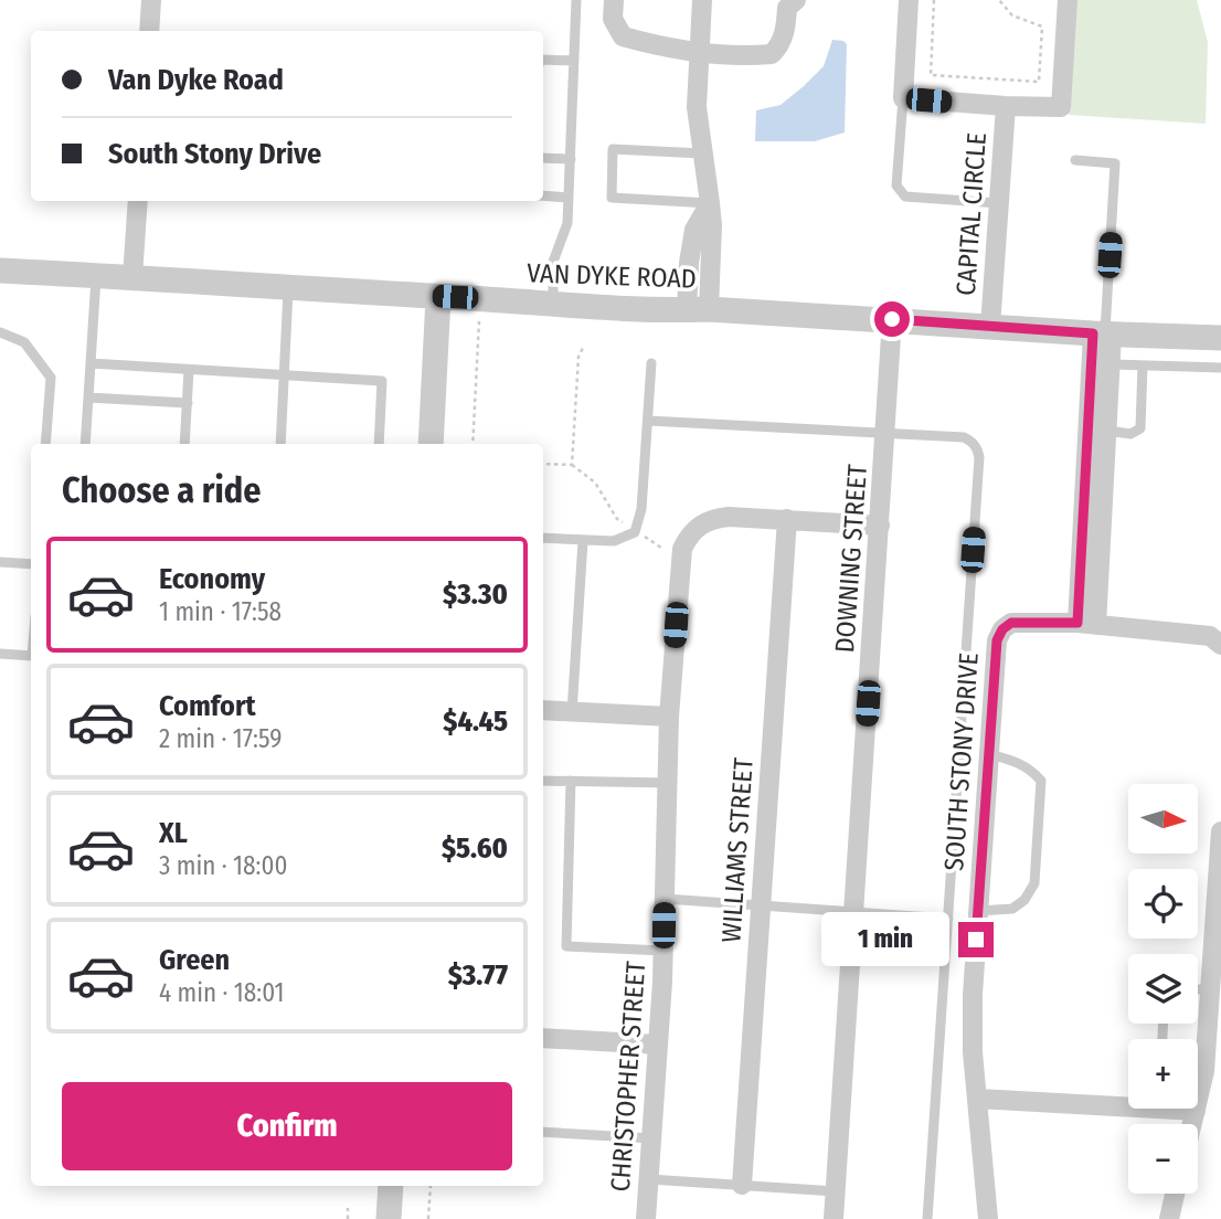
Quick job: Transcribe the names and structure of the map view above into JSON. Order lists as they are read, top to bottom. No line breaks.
{"streets":{"street":["CAPITAL CIRCLE","VAN DYKE ROAD","DOWNING STREET","SOUTH STONY DRIVE","WILLIAMS STREET","CHRISTOPHER STREET"]},"crossings":[["CAPITAL CIRCLE","VAN DYKE ROAD"],["VAN DYKE ROAD","DOWNING STREET"],["DOWNING STREET","CHRISTOPHER STREET"],["WILLIAMS STREET","CHRISTOPHER STREET"]],"north":"right","page":{"banner":["Van Dyke Road","South Stony Drive"],"heading":"Choose a ride","list":[{"name":"Economy","note":"1 min · 17:58","value":"$3.30"},{"name":"Comfort","note":"2 min · 17:59","value":"$4.45"},{"name":"XL","note":"3 min · 18:00","value":"$5.60"},{"name":"Green","note":"4 min · 18:01","value":"$3.77"}],"map_buttons":["+","−"],"bubble":"1 min","buttons":"Confirm"}}
